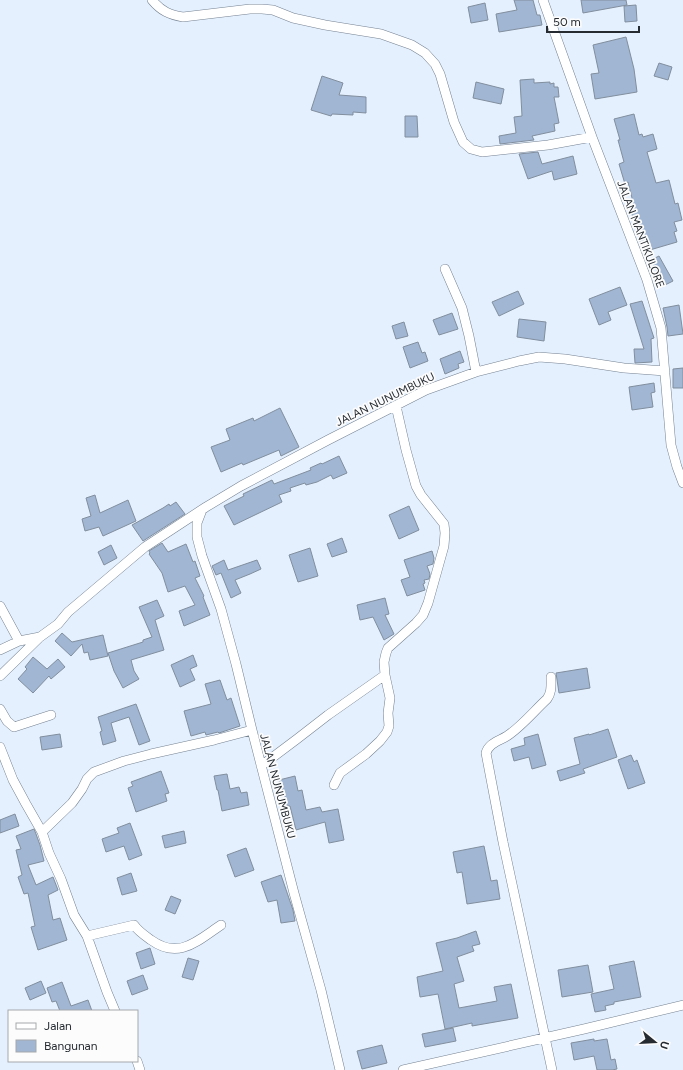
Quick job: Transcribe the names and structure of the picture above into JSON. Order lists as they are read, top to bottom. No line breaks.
{"streets":{"street":["JALAN MANTIKULORE","JALAN NUNUMBUKU"]},"crossings":[["JALAN MANTIKULORE","JALAN NUNUMBUKU"]],"legend":["Jalan","Bangunan"],"scale_bar":"50 m","north":"right"}
